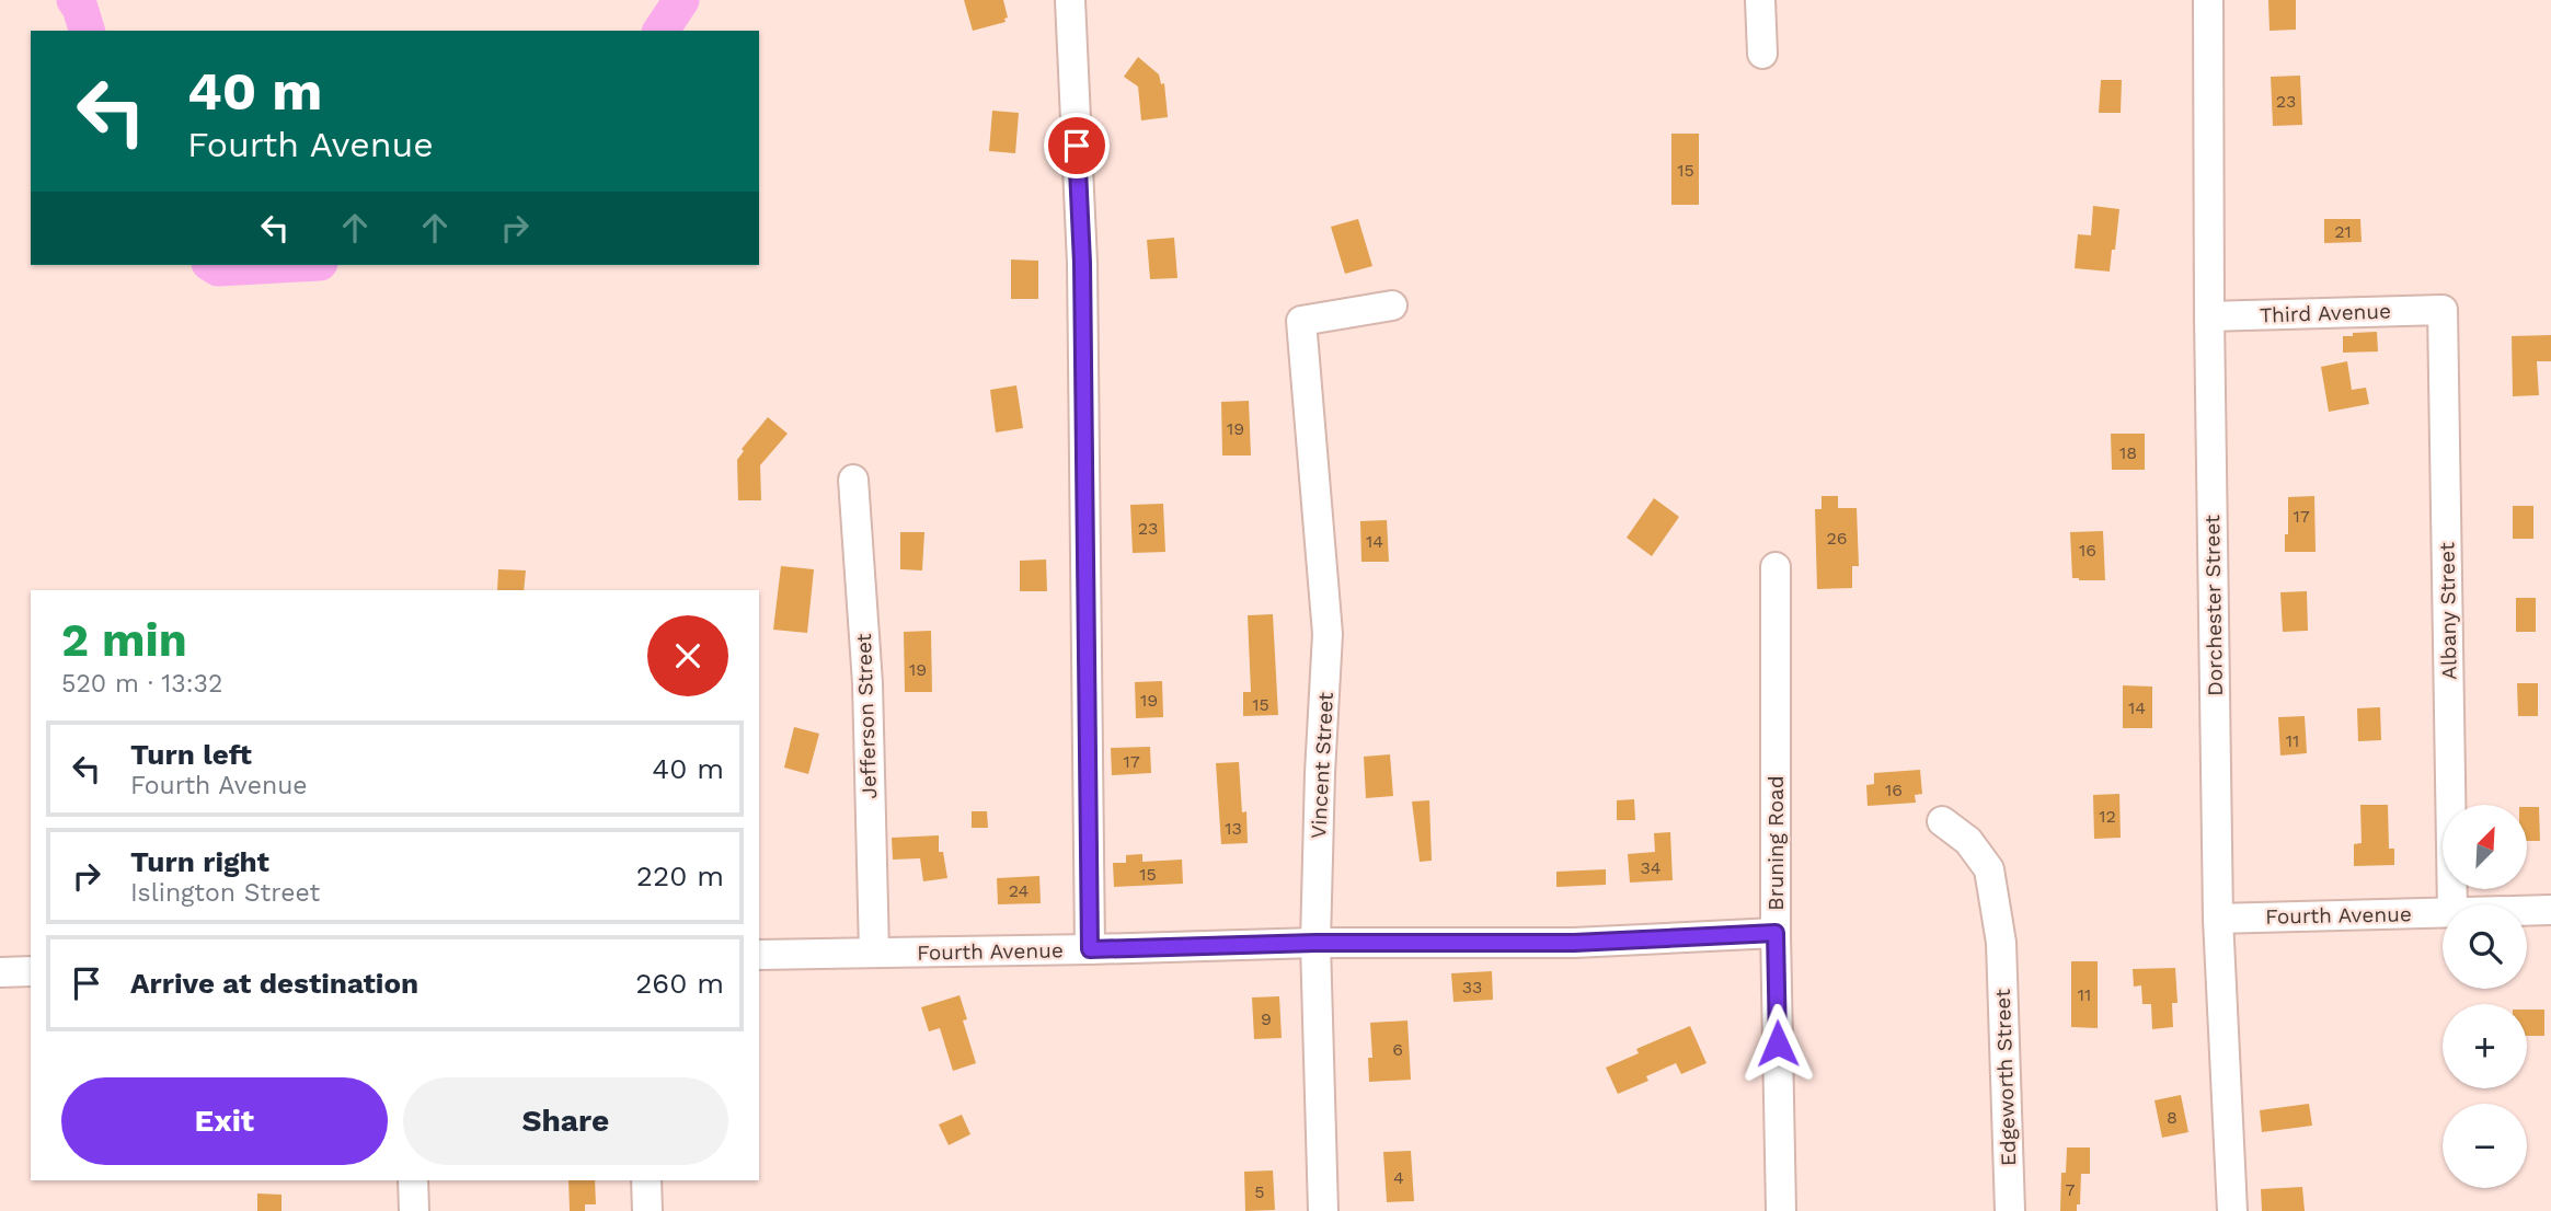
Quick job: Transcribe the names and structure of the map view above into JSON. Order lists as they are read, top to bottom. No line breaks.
{"streets":{"street":["Third Avenue","Dorchester Street","Albany Street","Jefferson Street","Vincent Street","Bruning Road","Fourth Avenue","Edgeworth Street"]},"crossings":[["Third Avenue","Dorchester Street"],["Third Avenue","Albany Street"],["Dorchester Street","Fourth Avenue"],["Jefferson Street","Fourth Avenue"],["Vincent Street","Fourth Avenue"],["Bruning Road","Fourth Avenue"]],"house_numbers":["23","15","21","19","18","17","23","26","14","16","19","19","15","14","11","17","16","12","13","34","15","24","33","11","9","6","8","4","7","5"],"north":"top right","page":{"turn":["40 m","Fourth Avenue"],"heading":["2 min","520 m · 13:32"],"list":[{"name":"Turn left","note":"Fourth Avenue","value":"40 m"},{"name":"Turn right","note":"Islington Street","value":"220 m"},{"name":"Arrive at destination","value":"260 m"}],"map_buttons":["+","−"],"buttons":["Exit","Share"]}}
